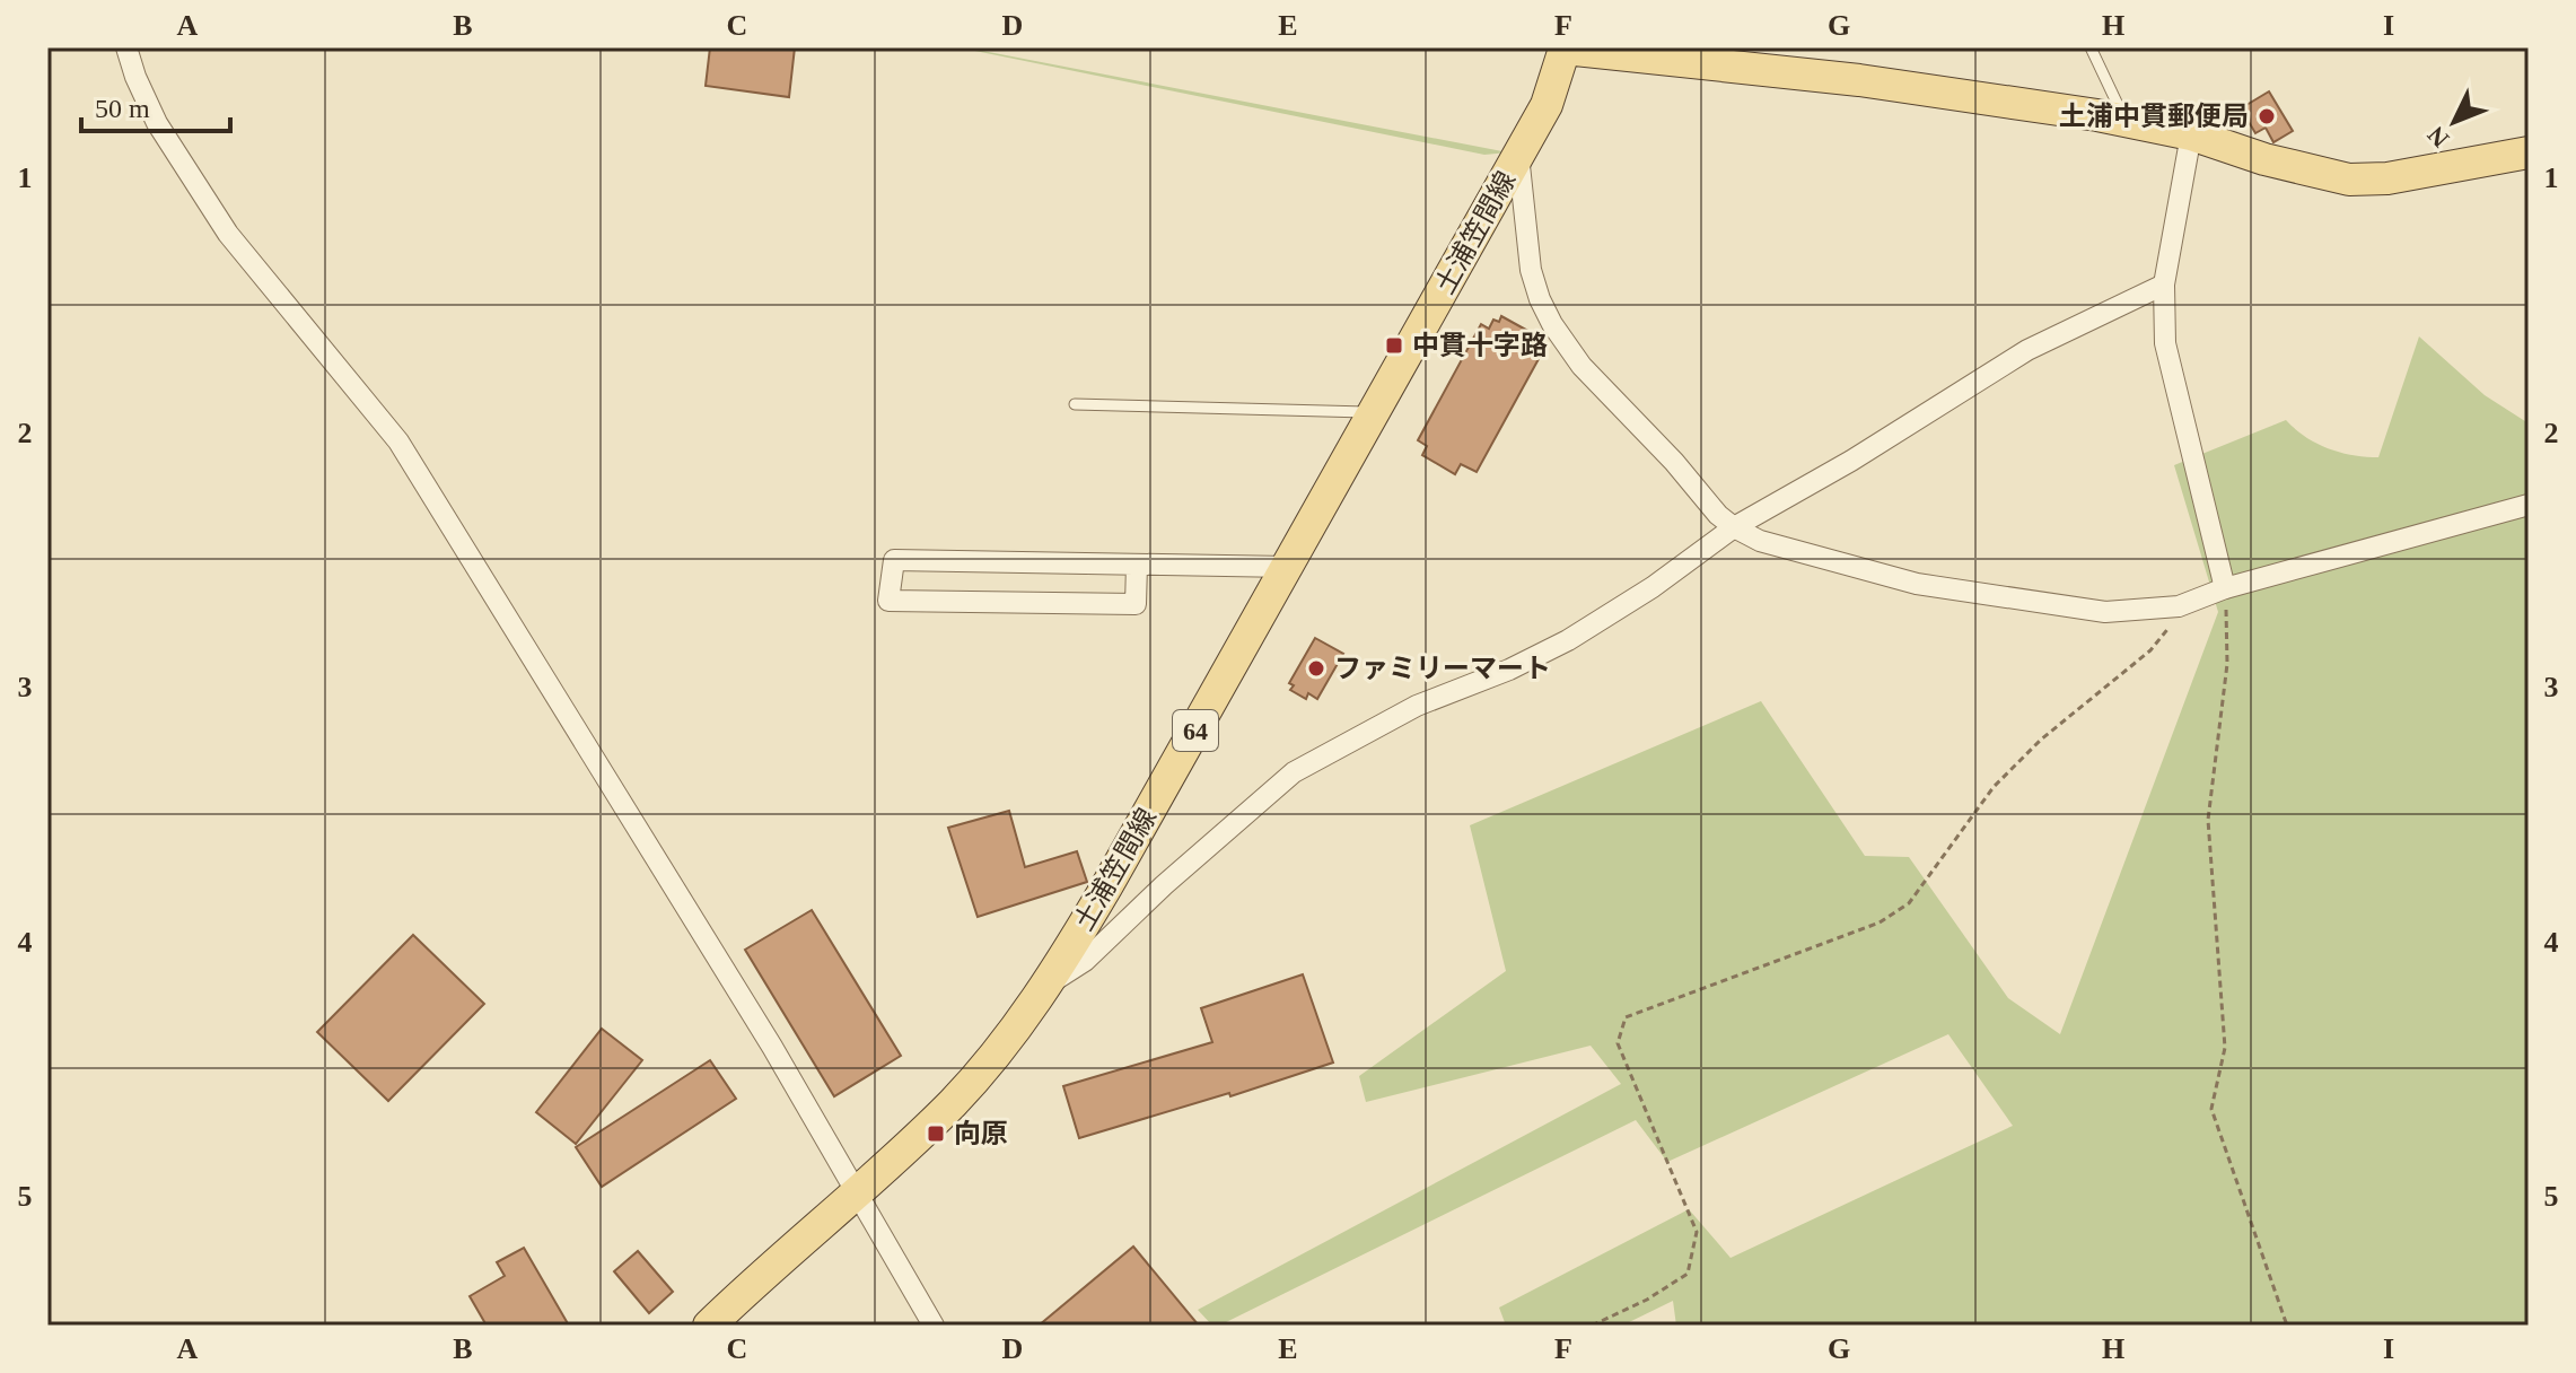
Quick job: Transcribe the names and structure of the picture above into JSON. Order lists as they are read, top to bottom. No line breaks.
{"streets":{"main road":["土浦笠間線","64"]},"places":{"other":["土浦中貫郵便局","ファミリーマート"],"transit":["中貫十字路","向原"]},"scale_bar":"50 m","north":"bottom left","grid":{"columns":["A","B","C","D","E","F","G","H","I"],"rows":["1","2","3","4","5"]}}
